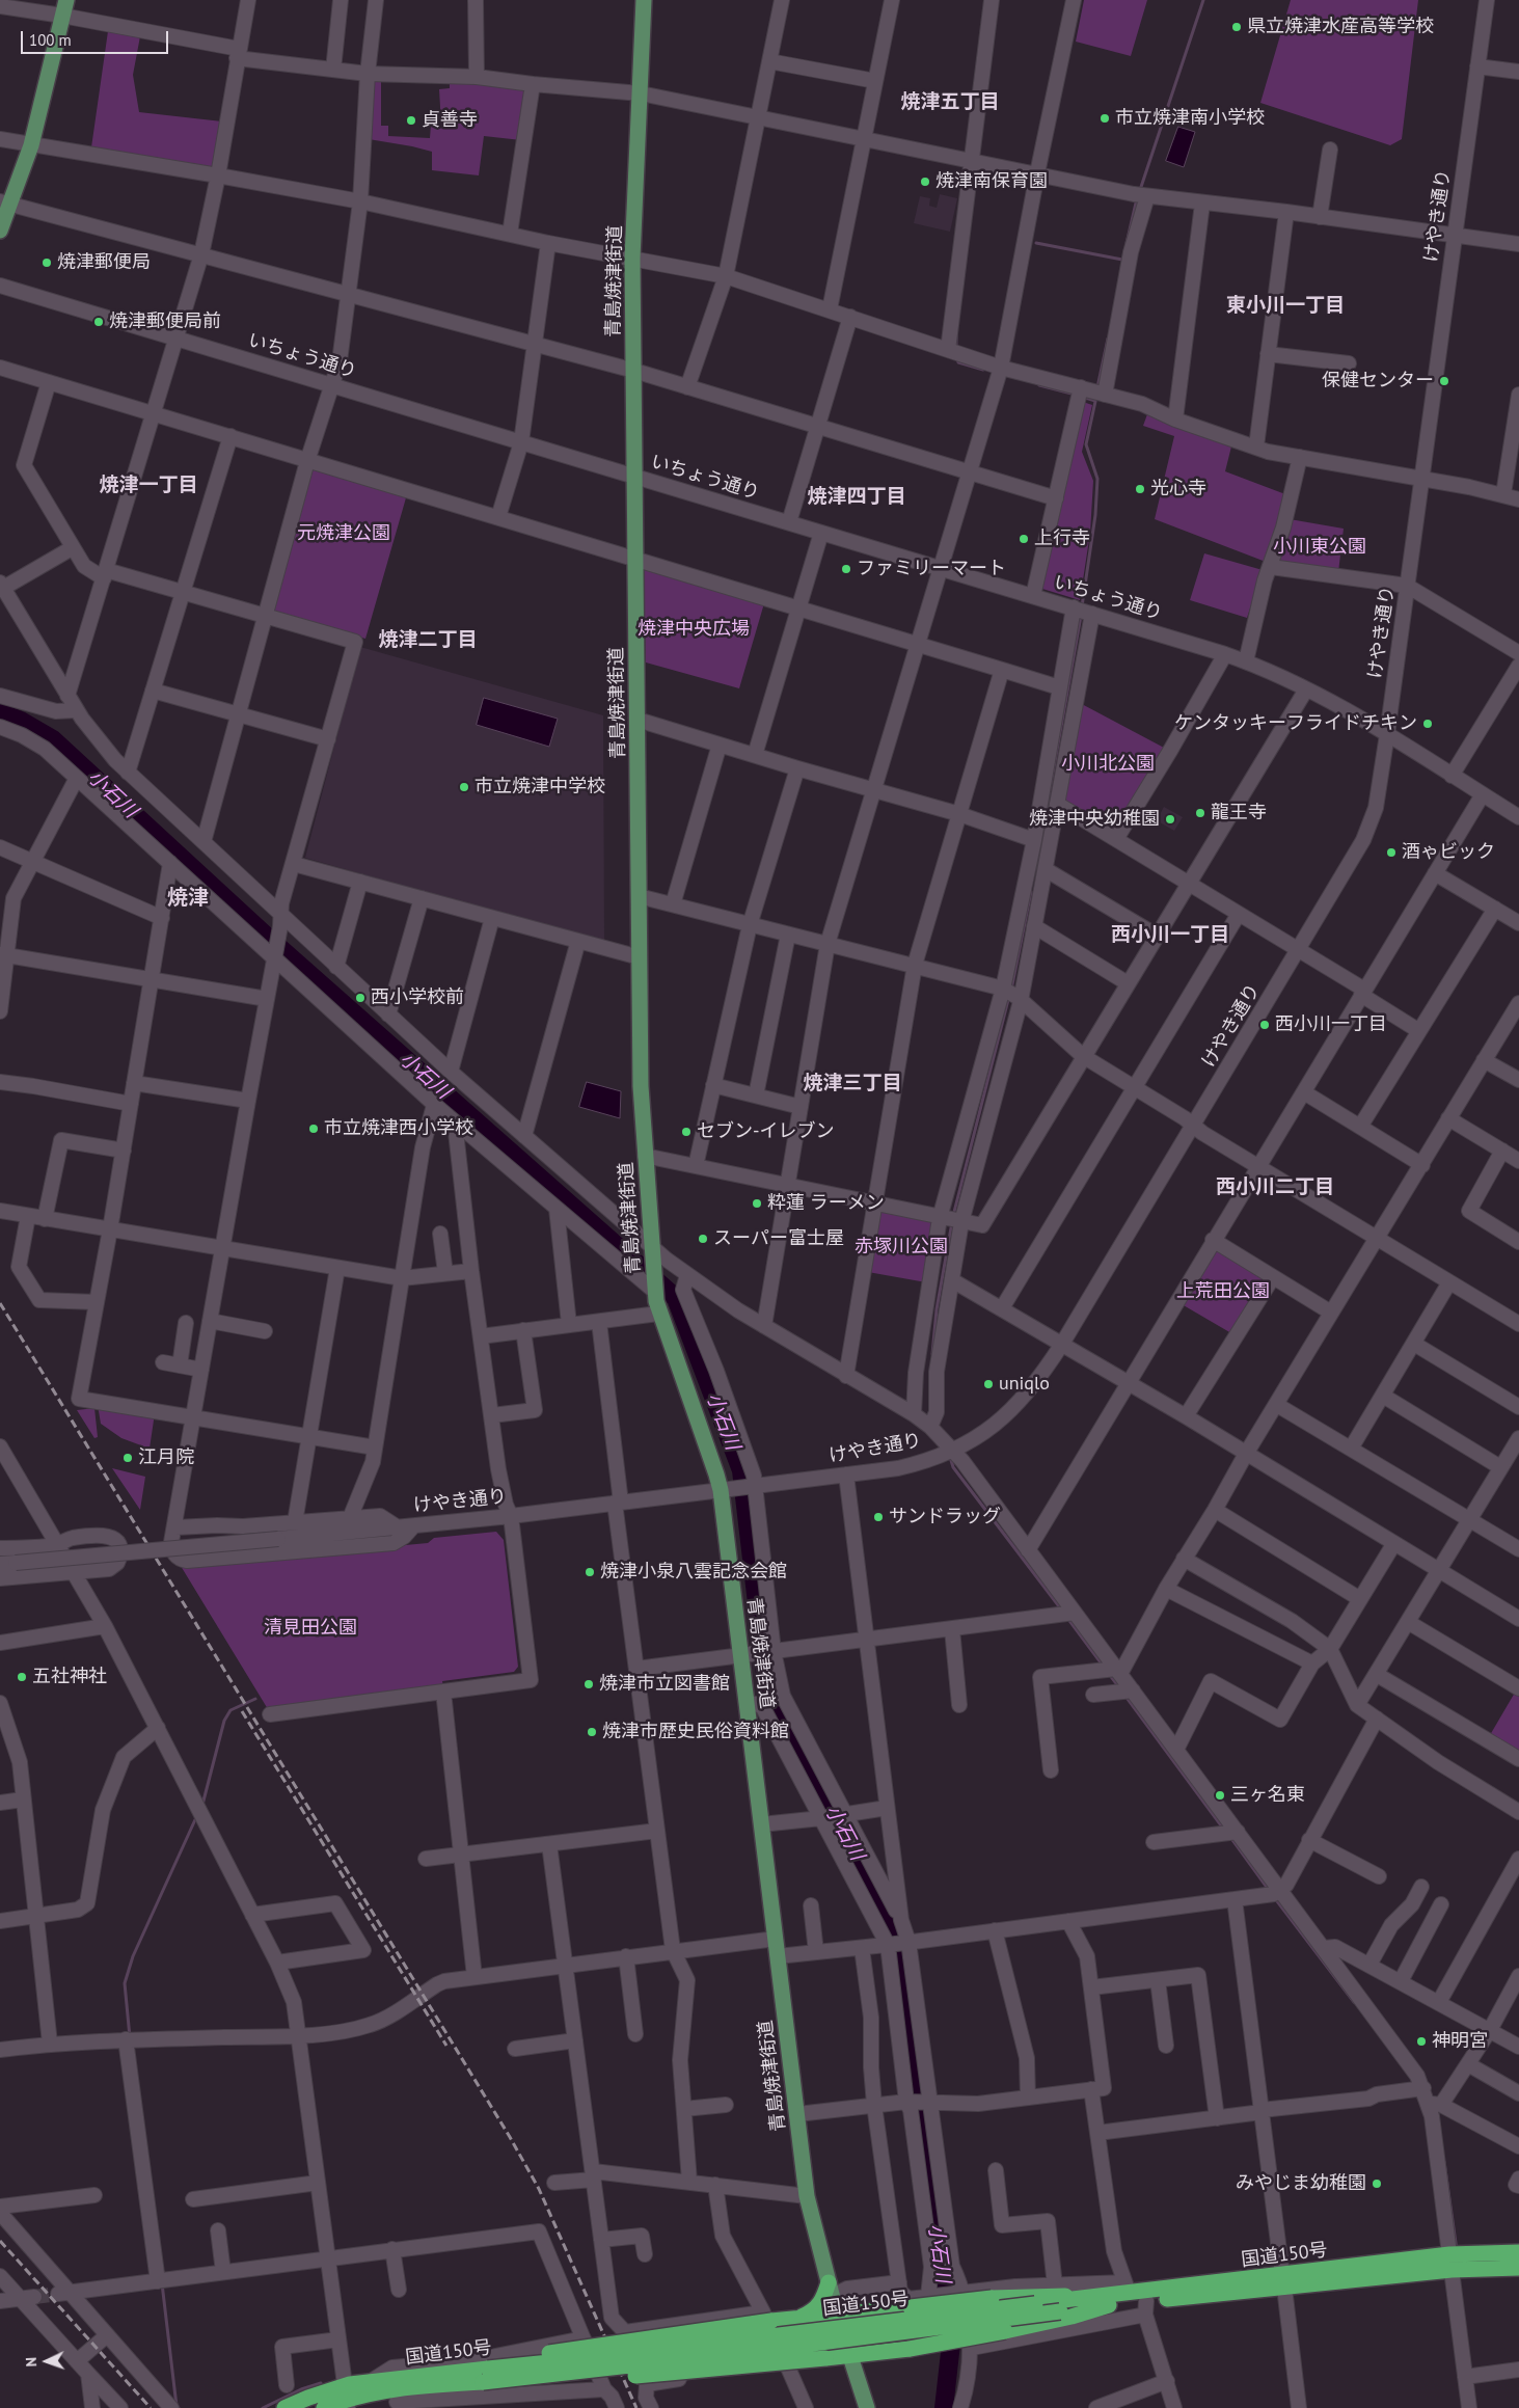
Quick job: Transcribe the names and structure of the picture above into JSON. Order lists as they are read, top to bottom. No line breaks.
{"streets":{"highway":["国道150号"],"main road":["青島焼津街道"],"street":["けやき通り","いちょう通り"]},"crossings":[["けやき通り","青島焼津街道"],["けやき通り","いちょう通り"],["青島焼津街道","いちょう通り"]],"districts":["焼津五丁目","東小川一丁目","焼津一丁目","焼津四丁目","焼津二丁目","焼津","西小川一丁目","焼津三丁目","西小川二丁目"],"water":["小石川"],"parks":["元焼津公園","小川東公園","焼津中央広場","小川北公園","赤塚川公園","上荒田公園","清見田公園"],"places":["県立焼津水産高等学校","市立焼津南小学校","貞善寺","焼津南保育園","焼津郵便局","焼津郵便局前","保健センター","光心寺","上行寺","ファミリーマート","ケンタッキーフライドチキン","市立焼津中学校","龍王寺","焼津中央幼稚園","酒ゃビック","西小学校前","西小川一丁目","市立焼津西小学校","セブン-イレブン","粋蓮 ラーメン","スーパー富士屋","uniqlo","江月院","サンドラッグ","焼津小泉八雲記念会館","五社神社","焼津市立図書館","焼津市歴史民俗資料館","三ヶ名東","神明宮","みやじま幼稚園"],"scale_bar":"100 m","north":"left"}
